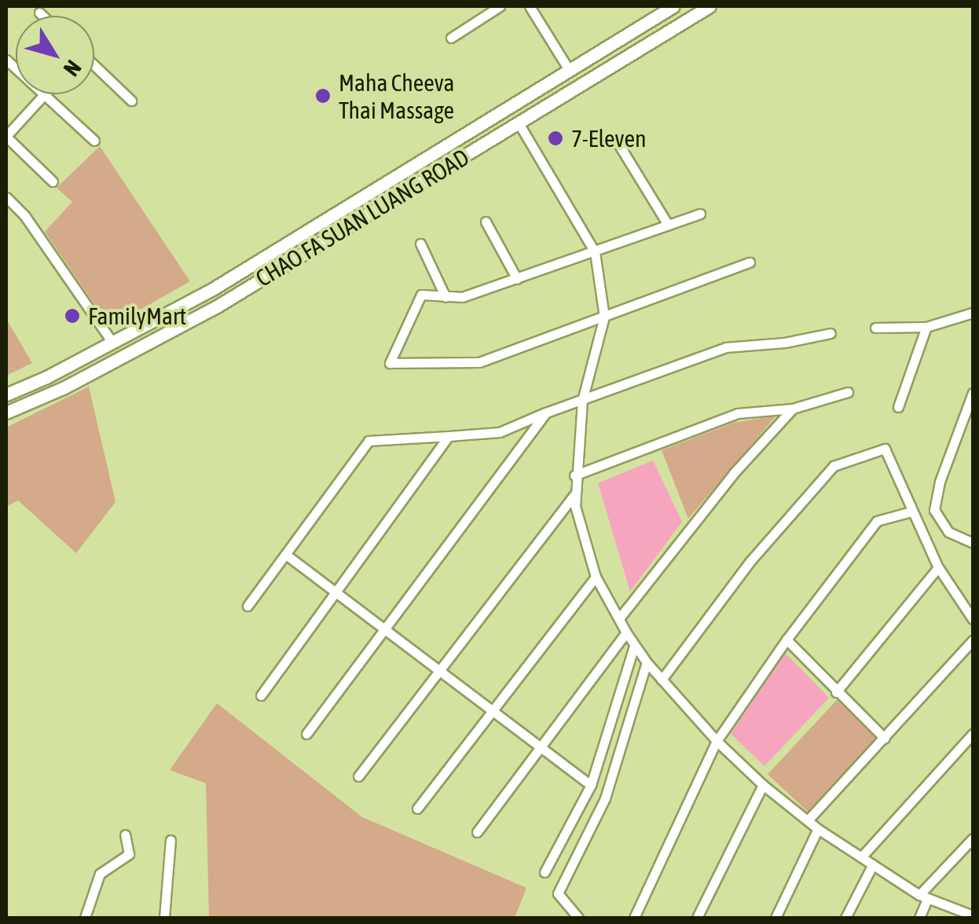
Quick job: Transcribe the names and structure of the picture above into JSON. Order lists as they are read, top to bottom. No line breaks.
{"streets":{"main road":["CHAO FA SUAN LUANG ROAD"]},"places":["Maha Cheeva Thai Massage","7-Eleven","FamilyMart"],"north":"bottom right"}
